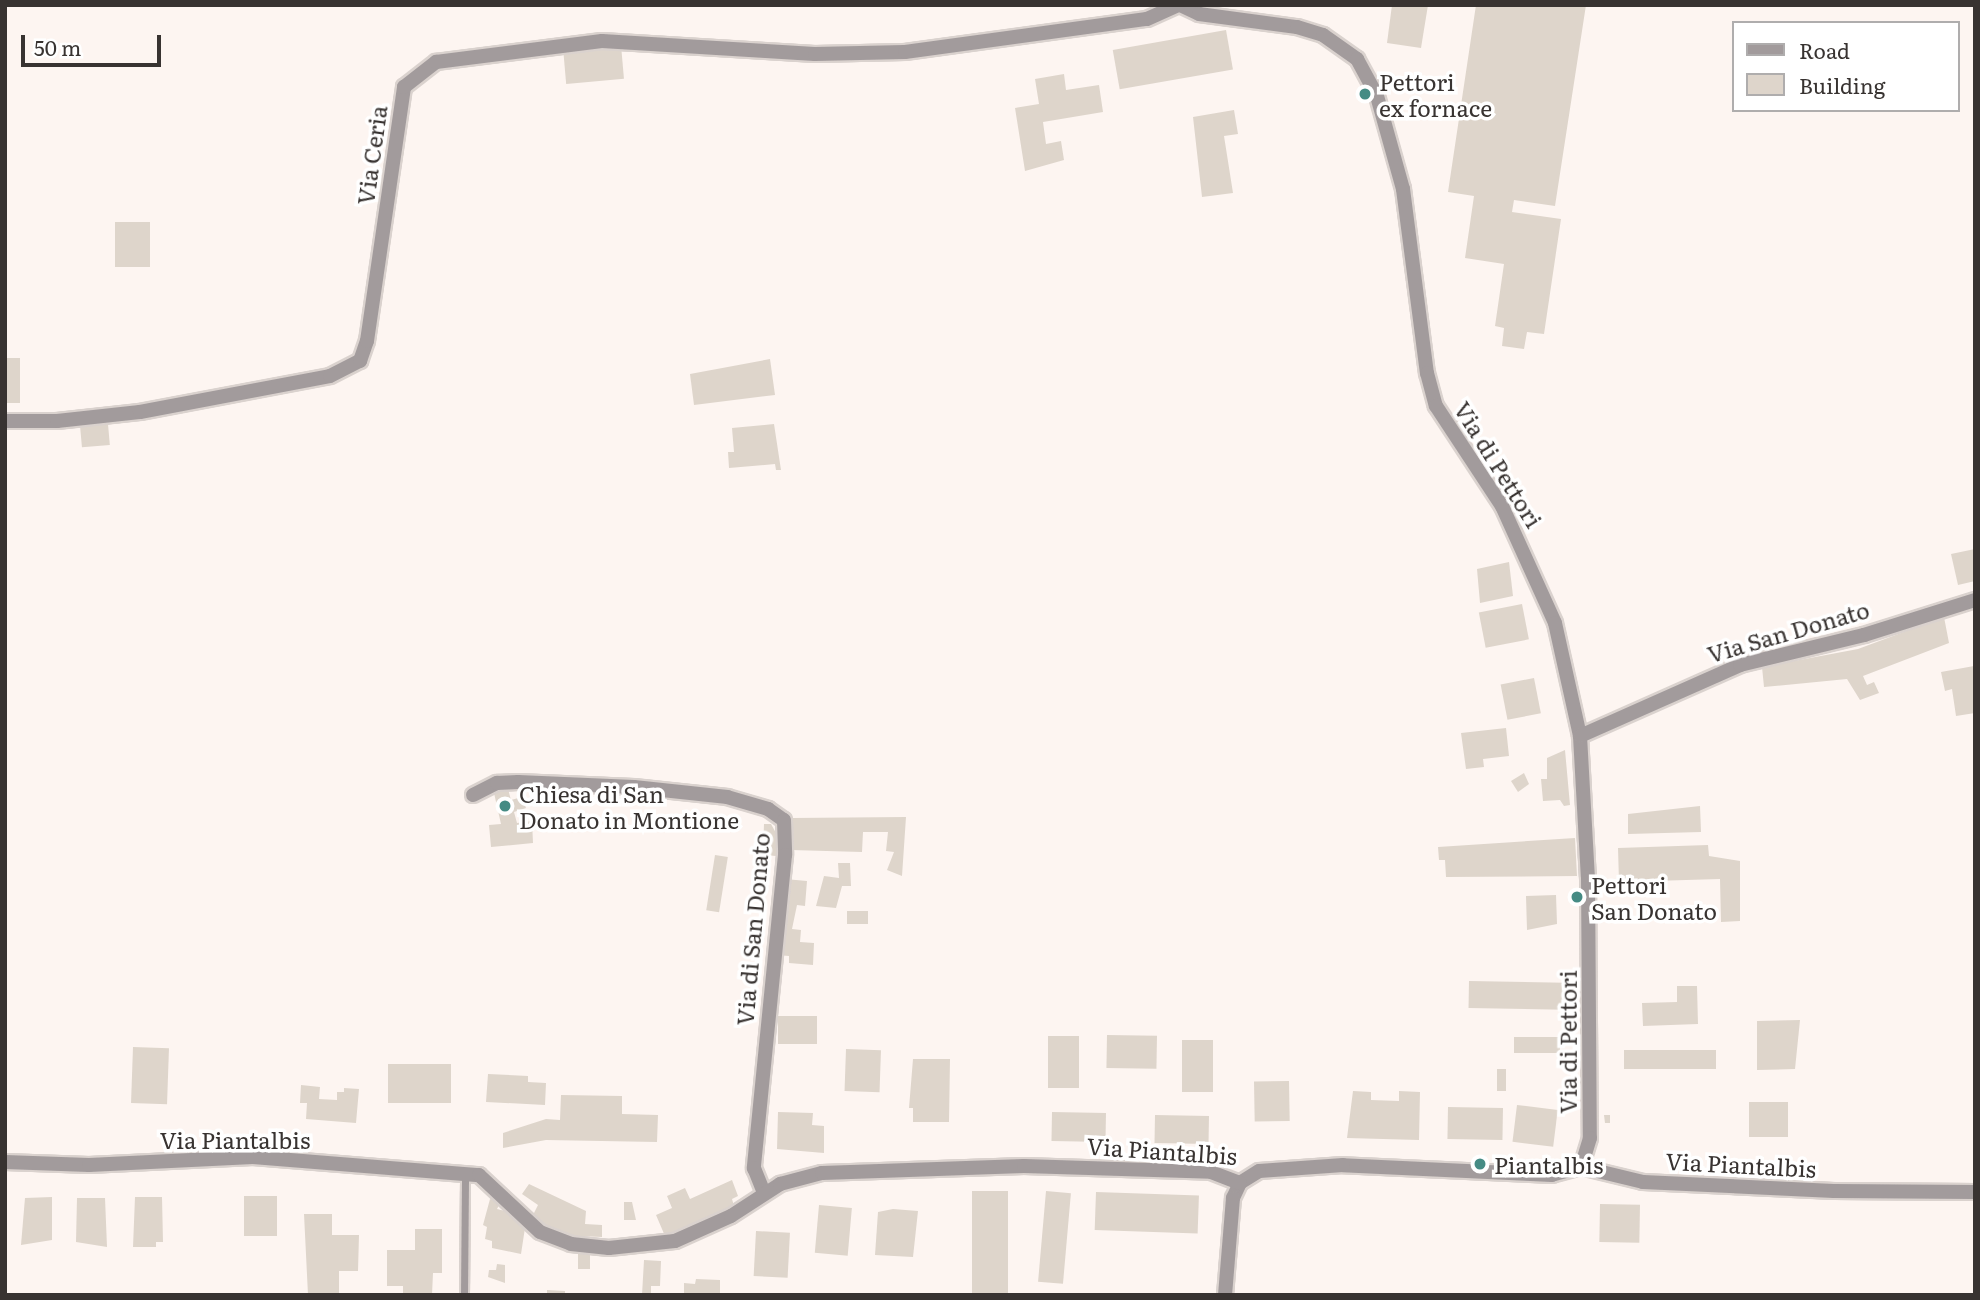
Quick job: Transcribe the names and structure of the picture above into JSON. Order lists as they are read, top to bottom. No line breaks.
{"streets":{"street":["Via Ceria","Via di Pettori","Via San Donato","Via di San Donato","Via Piantalbis"]},"crossings":[["Via Ceria","Via di Pettori"],["Via di Pettori","Via San Donato"],["Via di Pettori","Via Piantalbis"],["Via di San Donato","Via Piantalbis"]],"places":["Pettori ex fornace","Chiesa di San Donato in Montione","Pettori San Donato","Piantalbis"],"legend":["Road","Building"],"scale_bar":"50 m"}
